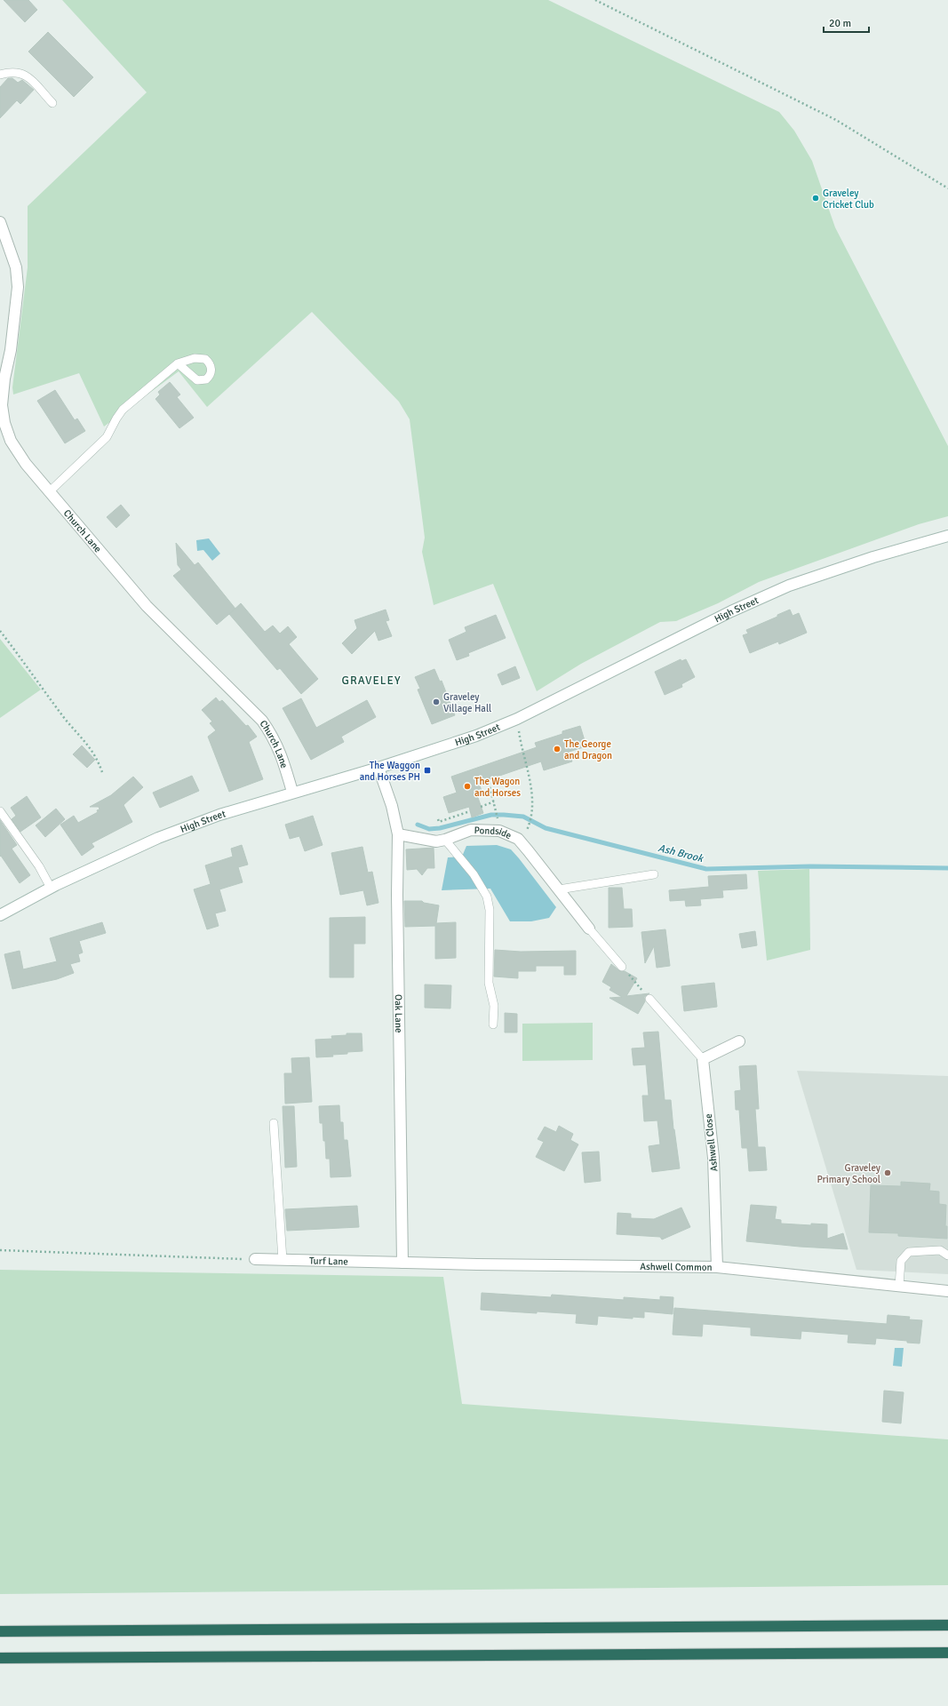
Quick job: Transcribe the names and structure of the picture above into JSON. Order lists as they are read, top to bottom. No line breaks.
{"streets":{"street":["Church Lane","High Street","Pondside","Oak Lane","Ashwell Close","Turf Lane","Ashwell Common"]},"crossings":[["Church Lane","High Street"],["High Street","Oak Lane"],["Pondside","Oak Lane"],["Oak Lane","Turf Lane"],["Oak Lane","Ashwell Common"],["Ashwell Close","Ashwell Common"],["Turf Lane","Ashwell Common"]],"districts":["GRAVELEY"],"water":["Ash Brook"],"places":{"other":["Graveley Cricket Club","Graveley Village Hall","The George and Dragon","The Wagon and Horses","Graveley Primary School"],"transit":["The Waggon and Horses PH"]},"scale_bar":"20 m"}
